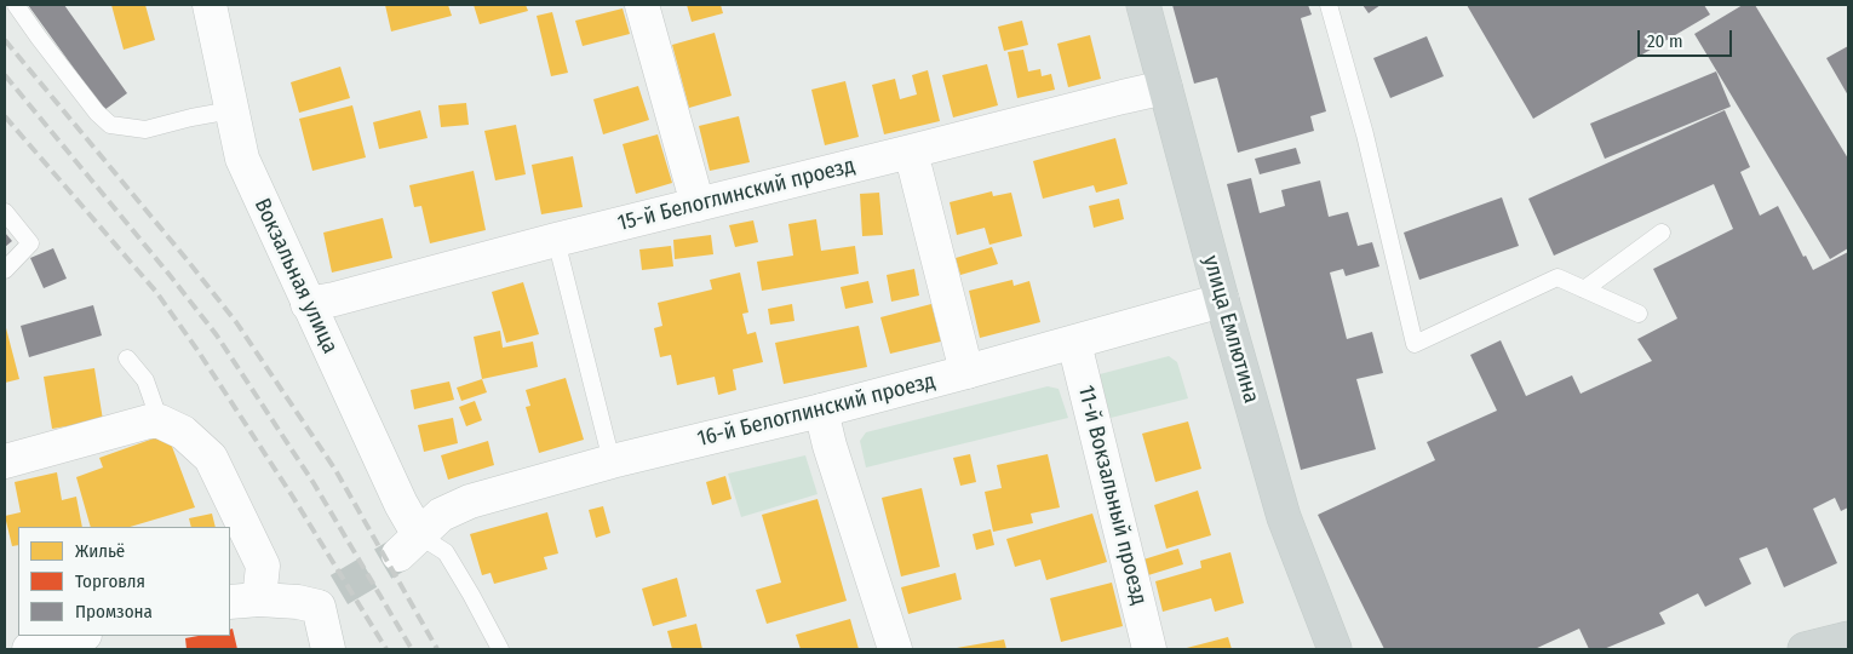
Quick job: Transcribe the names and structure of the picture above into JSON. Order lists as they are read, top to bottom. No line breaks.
{"streets":{"main road":["улица Емлютина"],"street":["15-й Белоглинский проезд","Вокзальная улица","16-й Белоглинский проезд","11-й Вокзальный проезд"]},"crossings":[["15-й Белоглинский проезд","Вокзальная улица"],["15-й Белоглинский проезд","улица Емлютина"],["Вокзальная улица","16-й Белоглинский проезд"],["улица Емлютина","16-й Белоглинский проезд"],["16-й Белоглинский проезд","11-й Вокзальный проезд"]],"legend":["Жильё","Торговля","Промзона"],"scale_bar":"20 m"}
